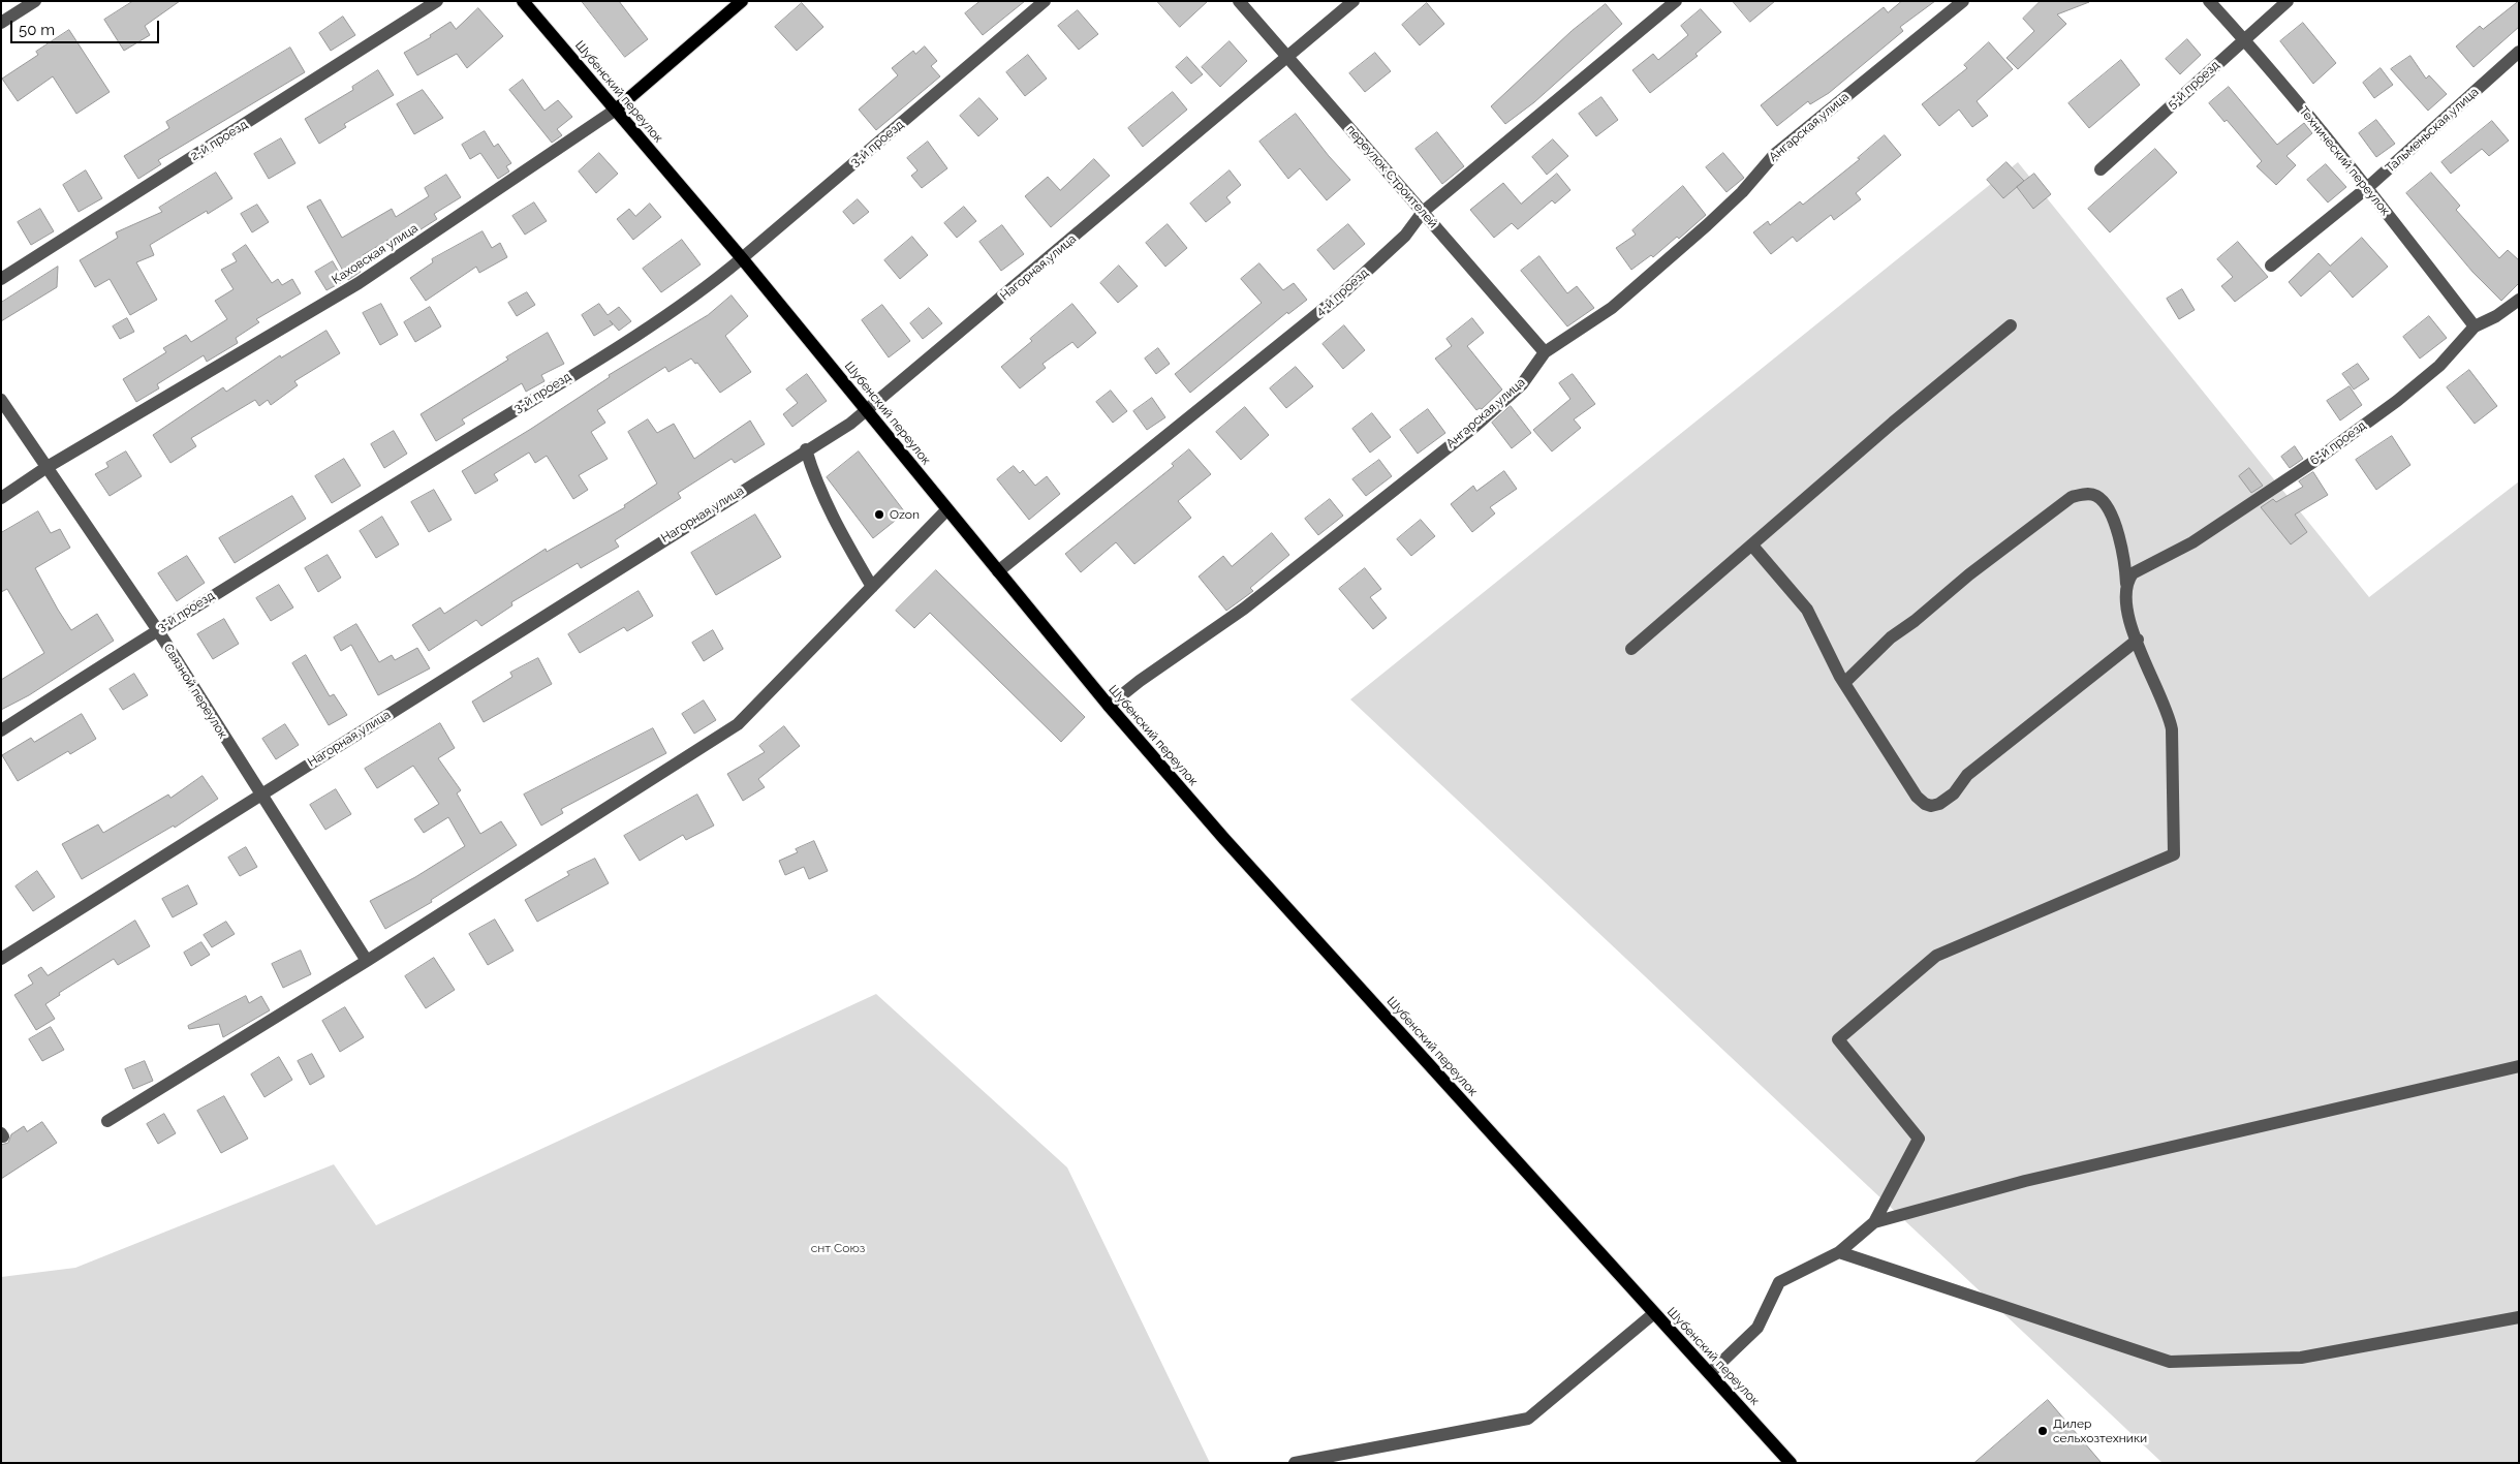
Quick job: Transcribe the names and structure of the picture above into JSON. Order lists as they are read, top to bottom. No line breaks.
{"streets":{"main road":["Шубенский переулок","Каховская улица"],"street":["5-й проезд","Ангарская улица","Тальменьская улица","2-й проезд","3-й проезд","Технический переулок","переулок Строителей","Нагорная улица","4-й проезд","6-й проезд","Связной переулок"]},"crossings":[["5-й проезд","Технический переулок"],["Шубенский переулок","Ангарская улица"],["Шубенский переулок","3-й проезд"],["Шубенский переулок","Каховская улица"],["Шубенский переулок","Нагорная улица"],["Шубенский переулок","4-й проезд"],["Ангарская улица","переулок Строителей"],["Тальменьская улица","Технический переулок"],["3-й проезд","Связной переулок"],["Технический переулок","6-й проезд"],["переулок Строителей","Нагорная улица"],["переулок Строителей","4-й проезд"],["Каховская улица","Связной переулок"],["Нагорная улица","Связной переулок"]],"parks":["снт Союз"],"places":["Ozon","Дилер сельхозтехники"],"scale_bar":"50 m"}
